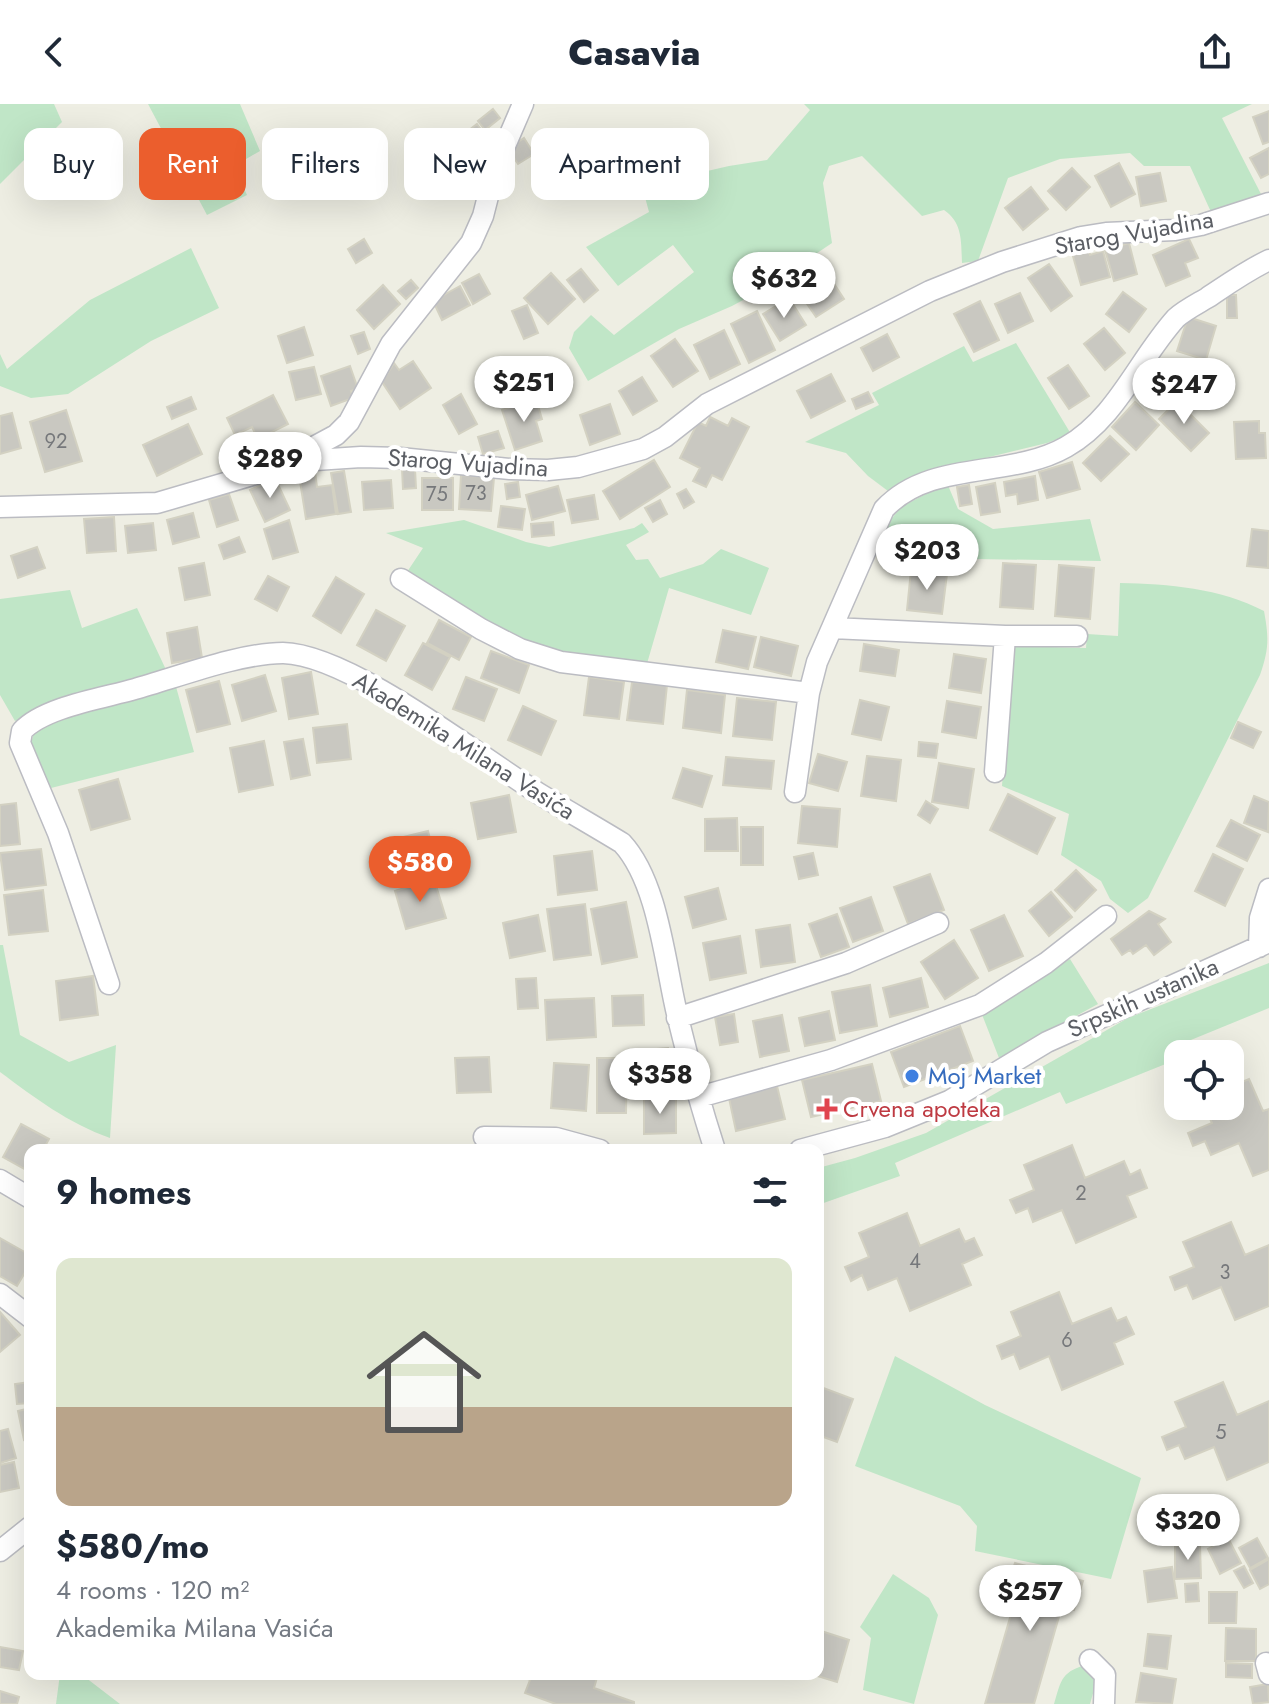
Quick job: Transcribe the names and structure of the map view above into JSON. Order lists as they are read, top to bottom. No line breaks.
{"streets":{"street":["Starog Vujadina","Akademika Milana Vasića","Srpskih ustanika"]},"places":{"other":["Moj Market"],"health":["Crvena apoteka"]},"house_numbers":["92","73","75","2","4","3","6","5"],"page":{"header":"Casavia","chip":["Buy","Rent","Filters","New","Apartment"],"price":["$632","$251","$247","$289","$203","$580","$358","$320","$257"],"heading":"9 homes","list":[{"name":"$580/mo","note":"4 rooms · 120 m² · Akademika Milana Vasića"}]}}
